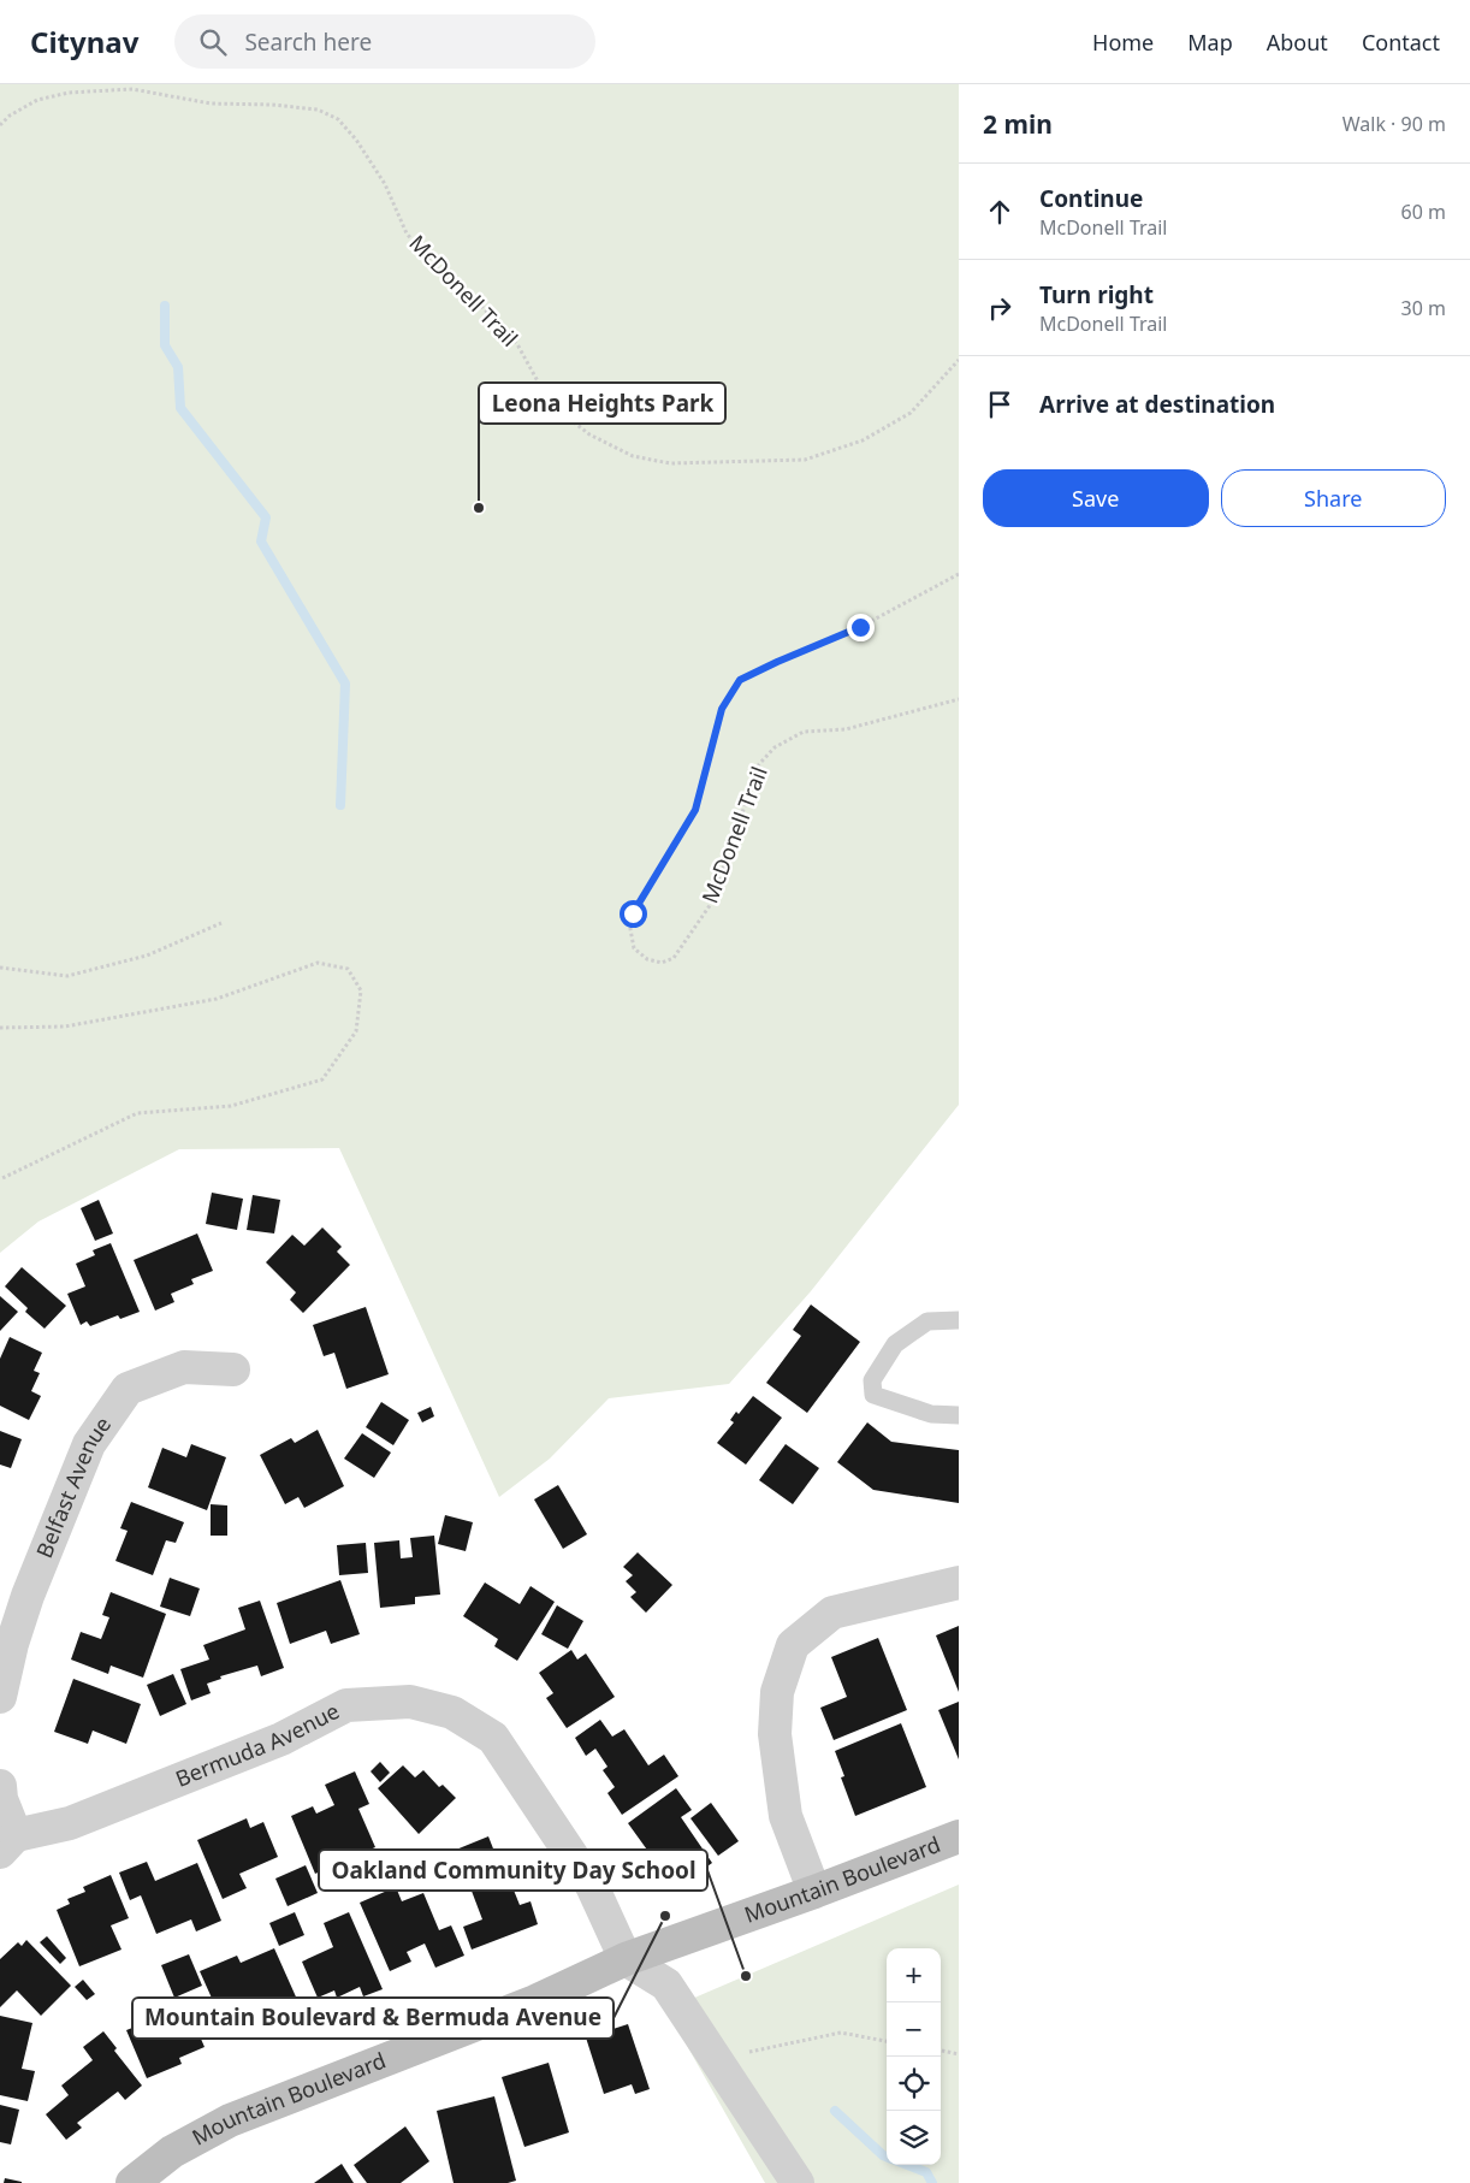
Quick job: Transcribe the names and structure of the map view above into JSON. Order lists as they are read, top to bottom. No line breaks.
{"streets":{"street":["Belfast Avenue","Bermuda Avenue","Mountain Boulevard"],"path":["McDonell Trail"]},"crossings":[["Bermuda Avenue","Mountain Boulevard"]],"places":["Leona Heights Park","Mountain Boulevard & Bermuda Avenue","Oakland Community Day School"],"page":{"header":"Citynav","search":"Search here","nav":["Home","Map","About","Contact"],"heading":["2 min","Walk · 90 m"],"list":[["Continue","McDonell Trail","60 m"],["Turn right","McDonell Trail","30 m"],"Arrive at destination"],"buttons":["Save","Share"],"map_buttons":["+","−"]}}
